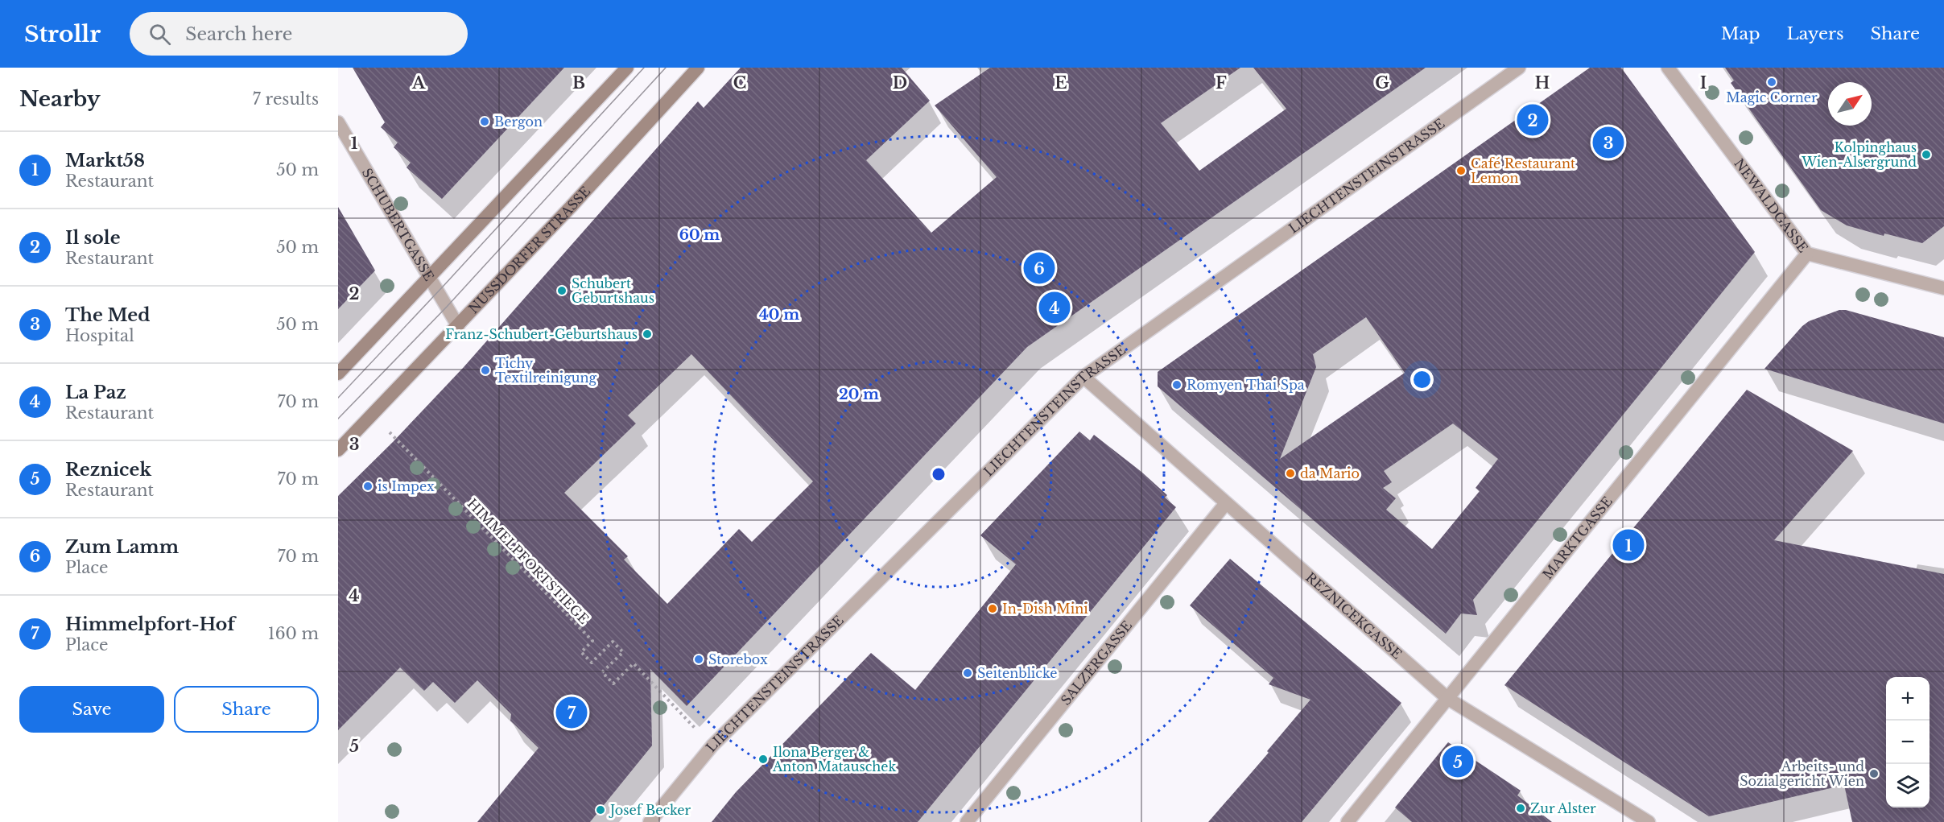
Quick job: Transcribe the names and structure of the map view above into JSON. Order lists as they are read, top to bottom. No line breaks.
{"streets":{"main road":["NUSSDORFER STRASSE"],"street":["LIECHTENSTEINSTRASSE","NEWALDGASSE","SCHUBERTGASSE","MARKTGASSE","REZNICEKGASSE","SALZERGASSE"],"path":["HIMMELPFORTSTIEGE"]},"crossings":[["LIECHTENSTEINSTRASSE","HIMMELPFORTSTIEGE"],["LIECHTENSTEINSTRASSE","REZNICEKGASSE"],["NEWALDGASSE","MARKTGASSE"],["SCHUBERTGASSE","NUSSDORFER STRASSE"],["MARKTGASSE","REZNICEKGASSE"],["REZNICEKGASSE","SALZERGASSE"]],"places":["Magic Corner","Bergon","Kolpinghaus Wien-Alsergrund","Café Restaurant Lemon","Schubert Geburtshaus","Franz-Schubert-Geburtshaus","Tichy Textilreinigung","Romyen Thai Spa","da Mario","is Impex","In-Dish Mini","Storebox","Seitenblicke","Ilona Berger & Anton Matauschek","Arbeits- und Sozialgericht Wien","Zur Alster","Josef Becker"],"north":"top right","page":{"header":"Strollr","search":"Search here","nav":["Map","Layers","Share"],"heading":["Nearby","7 results"],"pins":["2","3","6","4","1","7","5"],"list":[{"mark":"1","name":"Markt58","note":"Restaurant","value":"50 m"},{"mark":"2","name":"Il sole","note":"Restaurant","value":"50 m"},{"mark":"3","name":"The Med","note":"Hospital","value":"50 m"},{"mark":"4","name":"La Paz","note":"Restaurant","value":"70 m"},{"mark":"5","name":"Reznicek","note":"Restaurant","value":"70 m"},{"mark":"6","name":"Zum Lamm","note":"Place","value":"70 m"},{"mark":"7","name":"Himmelpfort-Hof","note":"Place","value":"160 m"}],"buttons":["Save","Share"],"map_buttons":["+","−"]},"grid":{"columns":["A","B","C","D","E","F","G","H","I"],"rows":["1","2","3","4","5"]},"rings":["60 m","40 m","20 m"]}
